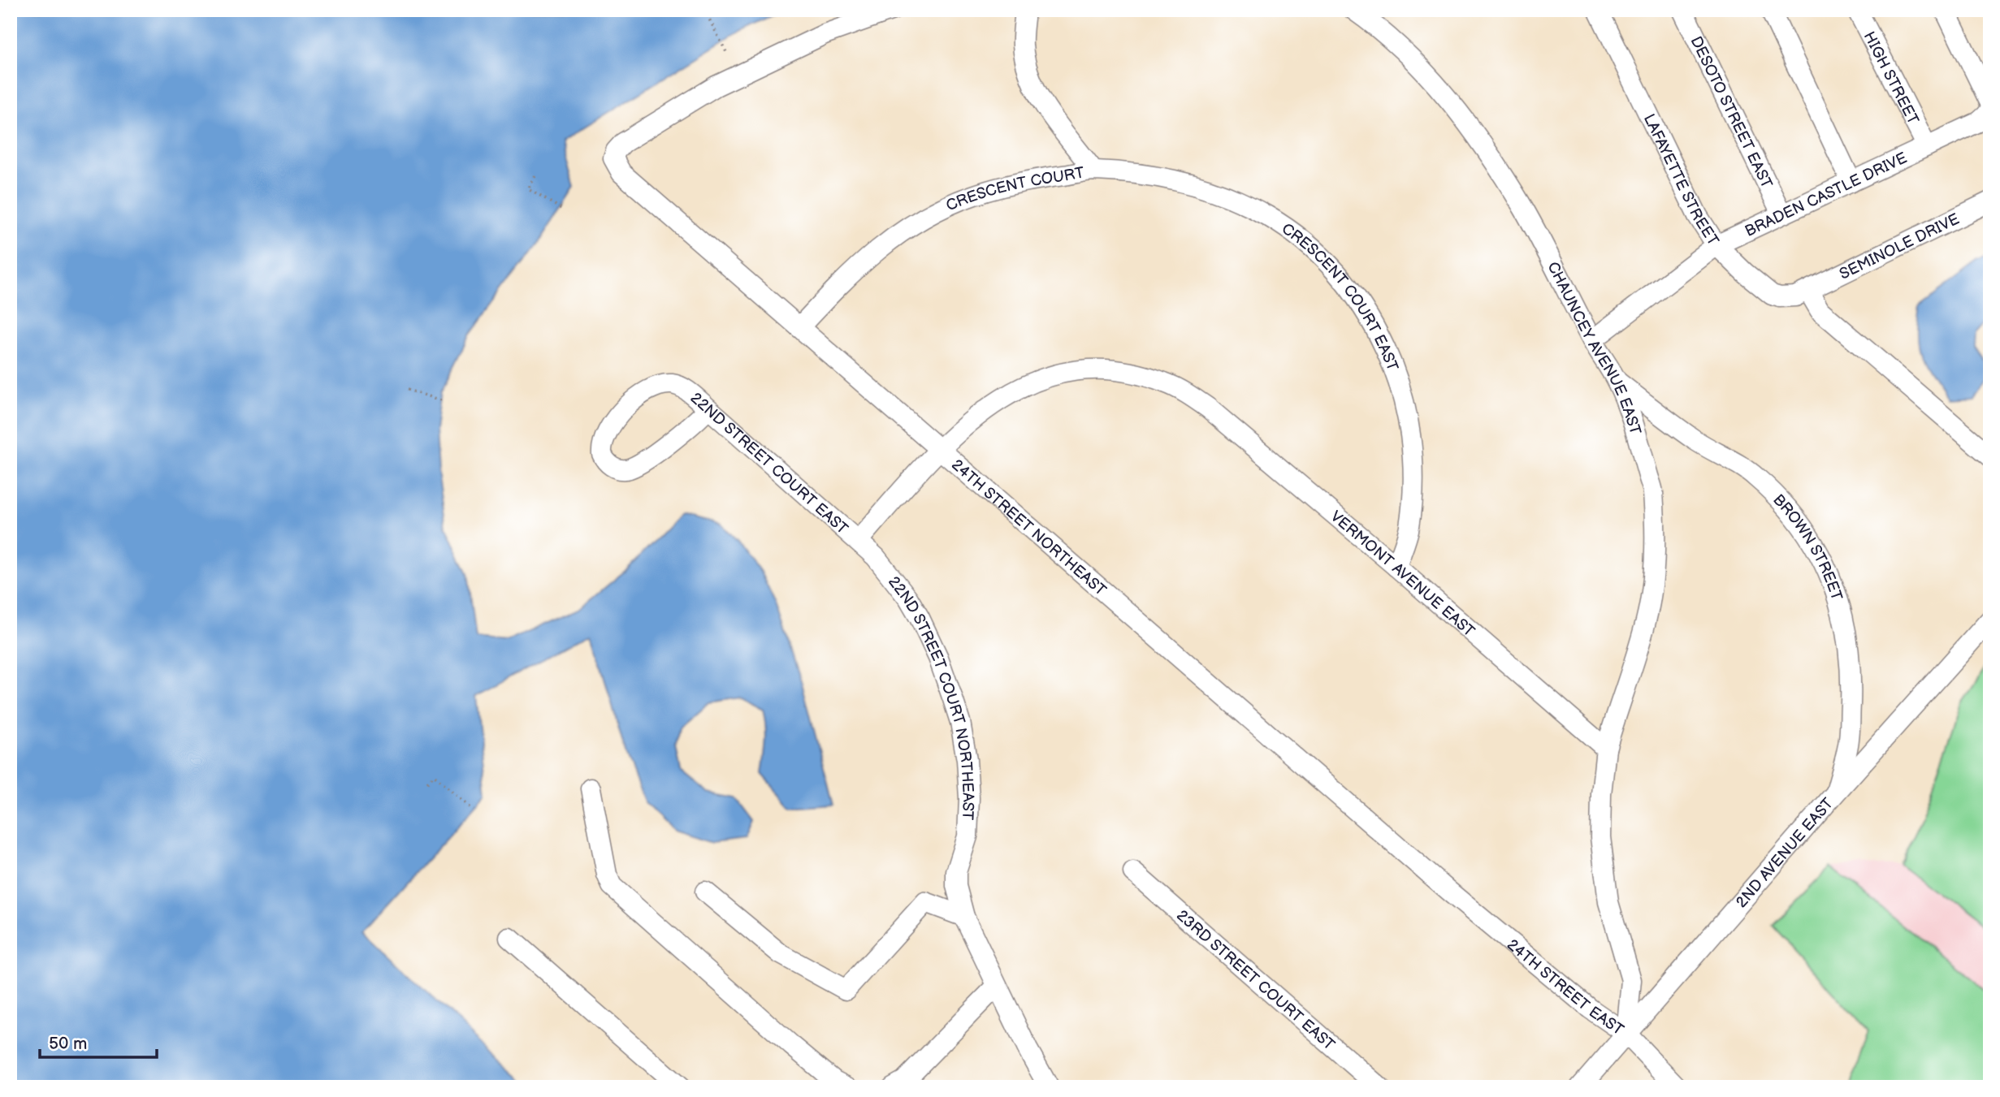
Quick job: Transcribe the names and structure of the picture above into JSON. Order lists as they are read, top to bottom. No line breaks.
{"streets":{"street":["HIGH STREET","DESOTO STREET EAST","LAFAYETTE STREET","CRESCENT COURT","BRADEN CASTLE DRIVE","SEMINOLE DRIVE","CRESCENT COURT EAST","CHAUNCEY AVENUE EAST","22ND STREET COURT EAST","24TH STREET NORTHEAST","BROWN STREET","VERMONT AVENUE EAST","22ND STREET COURT NORTHEAST","2ND AVENUE EAST","23RD STREET COURT EAST","24TH STREET EAST"]},"crossings":[["HIGH STREET","BRADEN CASTLE DRIVE"],["DESOTO STREET EAST","BRADEN CASTLE DRIVE"],["LAFAYETTE STREET","BRADEN CASTLE DRIVE"],["LAFAYETTE STREET","SEMINOLE DRIVE"],["CRESCENT COURT","CRESCENT COURT EAST"],["CRESCENT COURT","24TH STREET NORTHEAST"],["BRADEN CASTLE DRIVE","CHAUNCEY AVENUE EAST"],["CRESCENT COURT EAST","VERMONT AVENUE EAST"],["CHAUNCEY AVENUE EAST","BROWN STREET"],["CHAUNCEY AVENUE EAST","VERMONT AVENUE EAST"],["22ND STREET COURT EAST","VERMONT AVENUE EAST"],["22ND STREET COURT EAST","22ND STREET COURT NORTHEAST"],["24TH STREET NORTHEAST","VERMONT AVENUE EAST"],["24TH STREET NORTHEAST","24TH STREET EAST"],["BROWN STREET","2ND AVENUE EAST"],["VERMONT AVENUE EAST","22ND STREET COURT NORTHEAST"],["2ND AVENUE EAST","24TH STREET EAST"]],"scale_bar":"50 m"}
